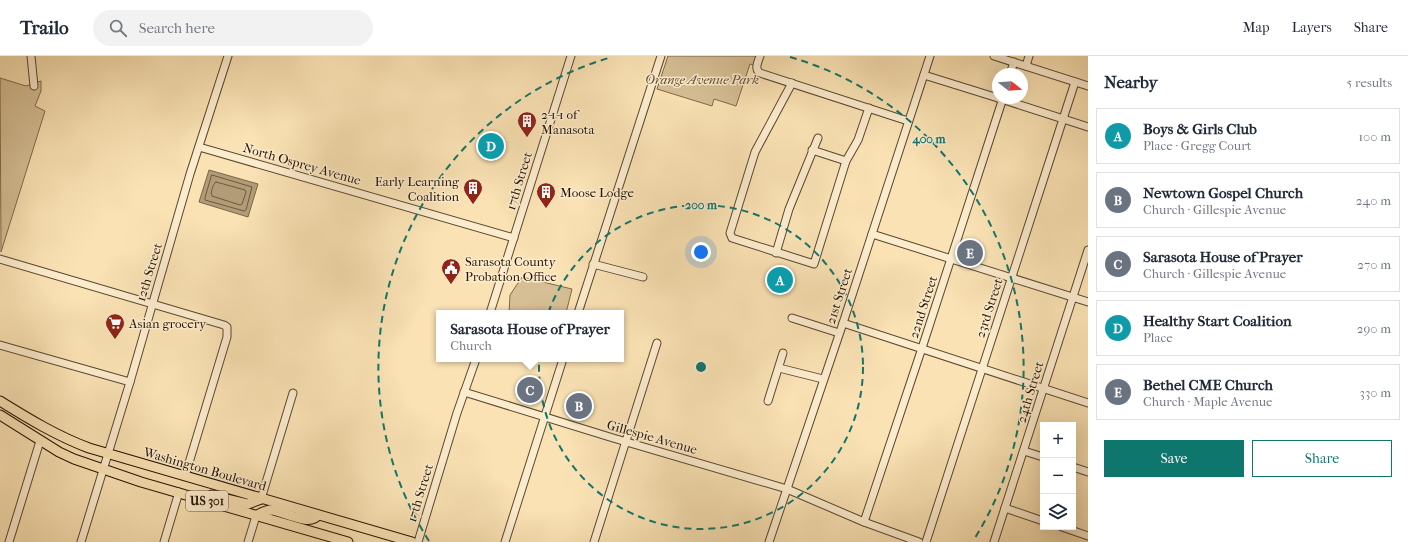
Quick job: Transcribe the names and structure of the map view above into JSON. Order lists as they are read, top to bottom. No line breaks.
{"streets":{"main road":["Washington Boulevard","US 301"],"street":["North Osprey Avenue","17th Street","12th Street","21st Street","22nd Street","23rd Street","24th Street","Gillespie Avenue"]},"crossings":[["North Osprey Avenue","17th Street"],["North Osprey Avenue","12th Street"],["17th Street","Gillespie Avenue"],["12th Street","Washington Boulevard"],["12th Street","US 301"],["21st Street","Gillespie Avenue"],["22nd Street","Gillespie Avenue"]],"parks":["Orange Avenue Park"],"places":{"building":["2-1-1 of Manasota","Early Learning Coalition","Moose Lodge"],"public building":["Sarasota County Probation Office"],"supermarket":["Asian grocery"]},"north":"right","page":{"header":"Trailo","search":"Search here","nav":["Map","Layers","Share"],"heading":["Nearby","5 results"],"list":[{"mark":"A","name":"Boys & Girls Club","note":"Place · Gregg Court","value":"100 m"},{"mark":"B","name":"Newtown Gospel Church","note":"Church · Gillespie Avenue","value":"240 m"},{"mark":"C","name":"Sarasota House of Prayer","note":"Church · Gillespie Avenue","value":"270 m"},{"mark":"D","name":"Healthy Start Coalition","note":"Place","value":"290 m"},{"mark":"E","name":"Bethel CME Church","note":"Church · Maple Avenue","value":"330 m"}],"pins":["D","E","A","C","B"],"popup":["Sarasota House of Prayer","Church"],"map_buttons":["+","−"],"buttons":["Save","Share"]},"rings":["400 m","200 m"]}
